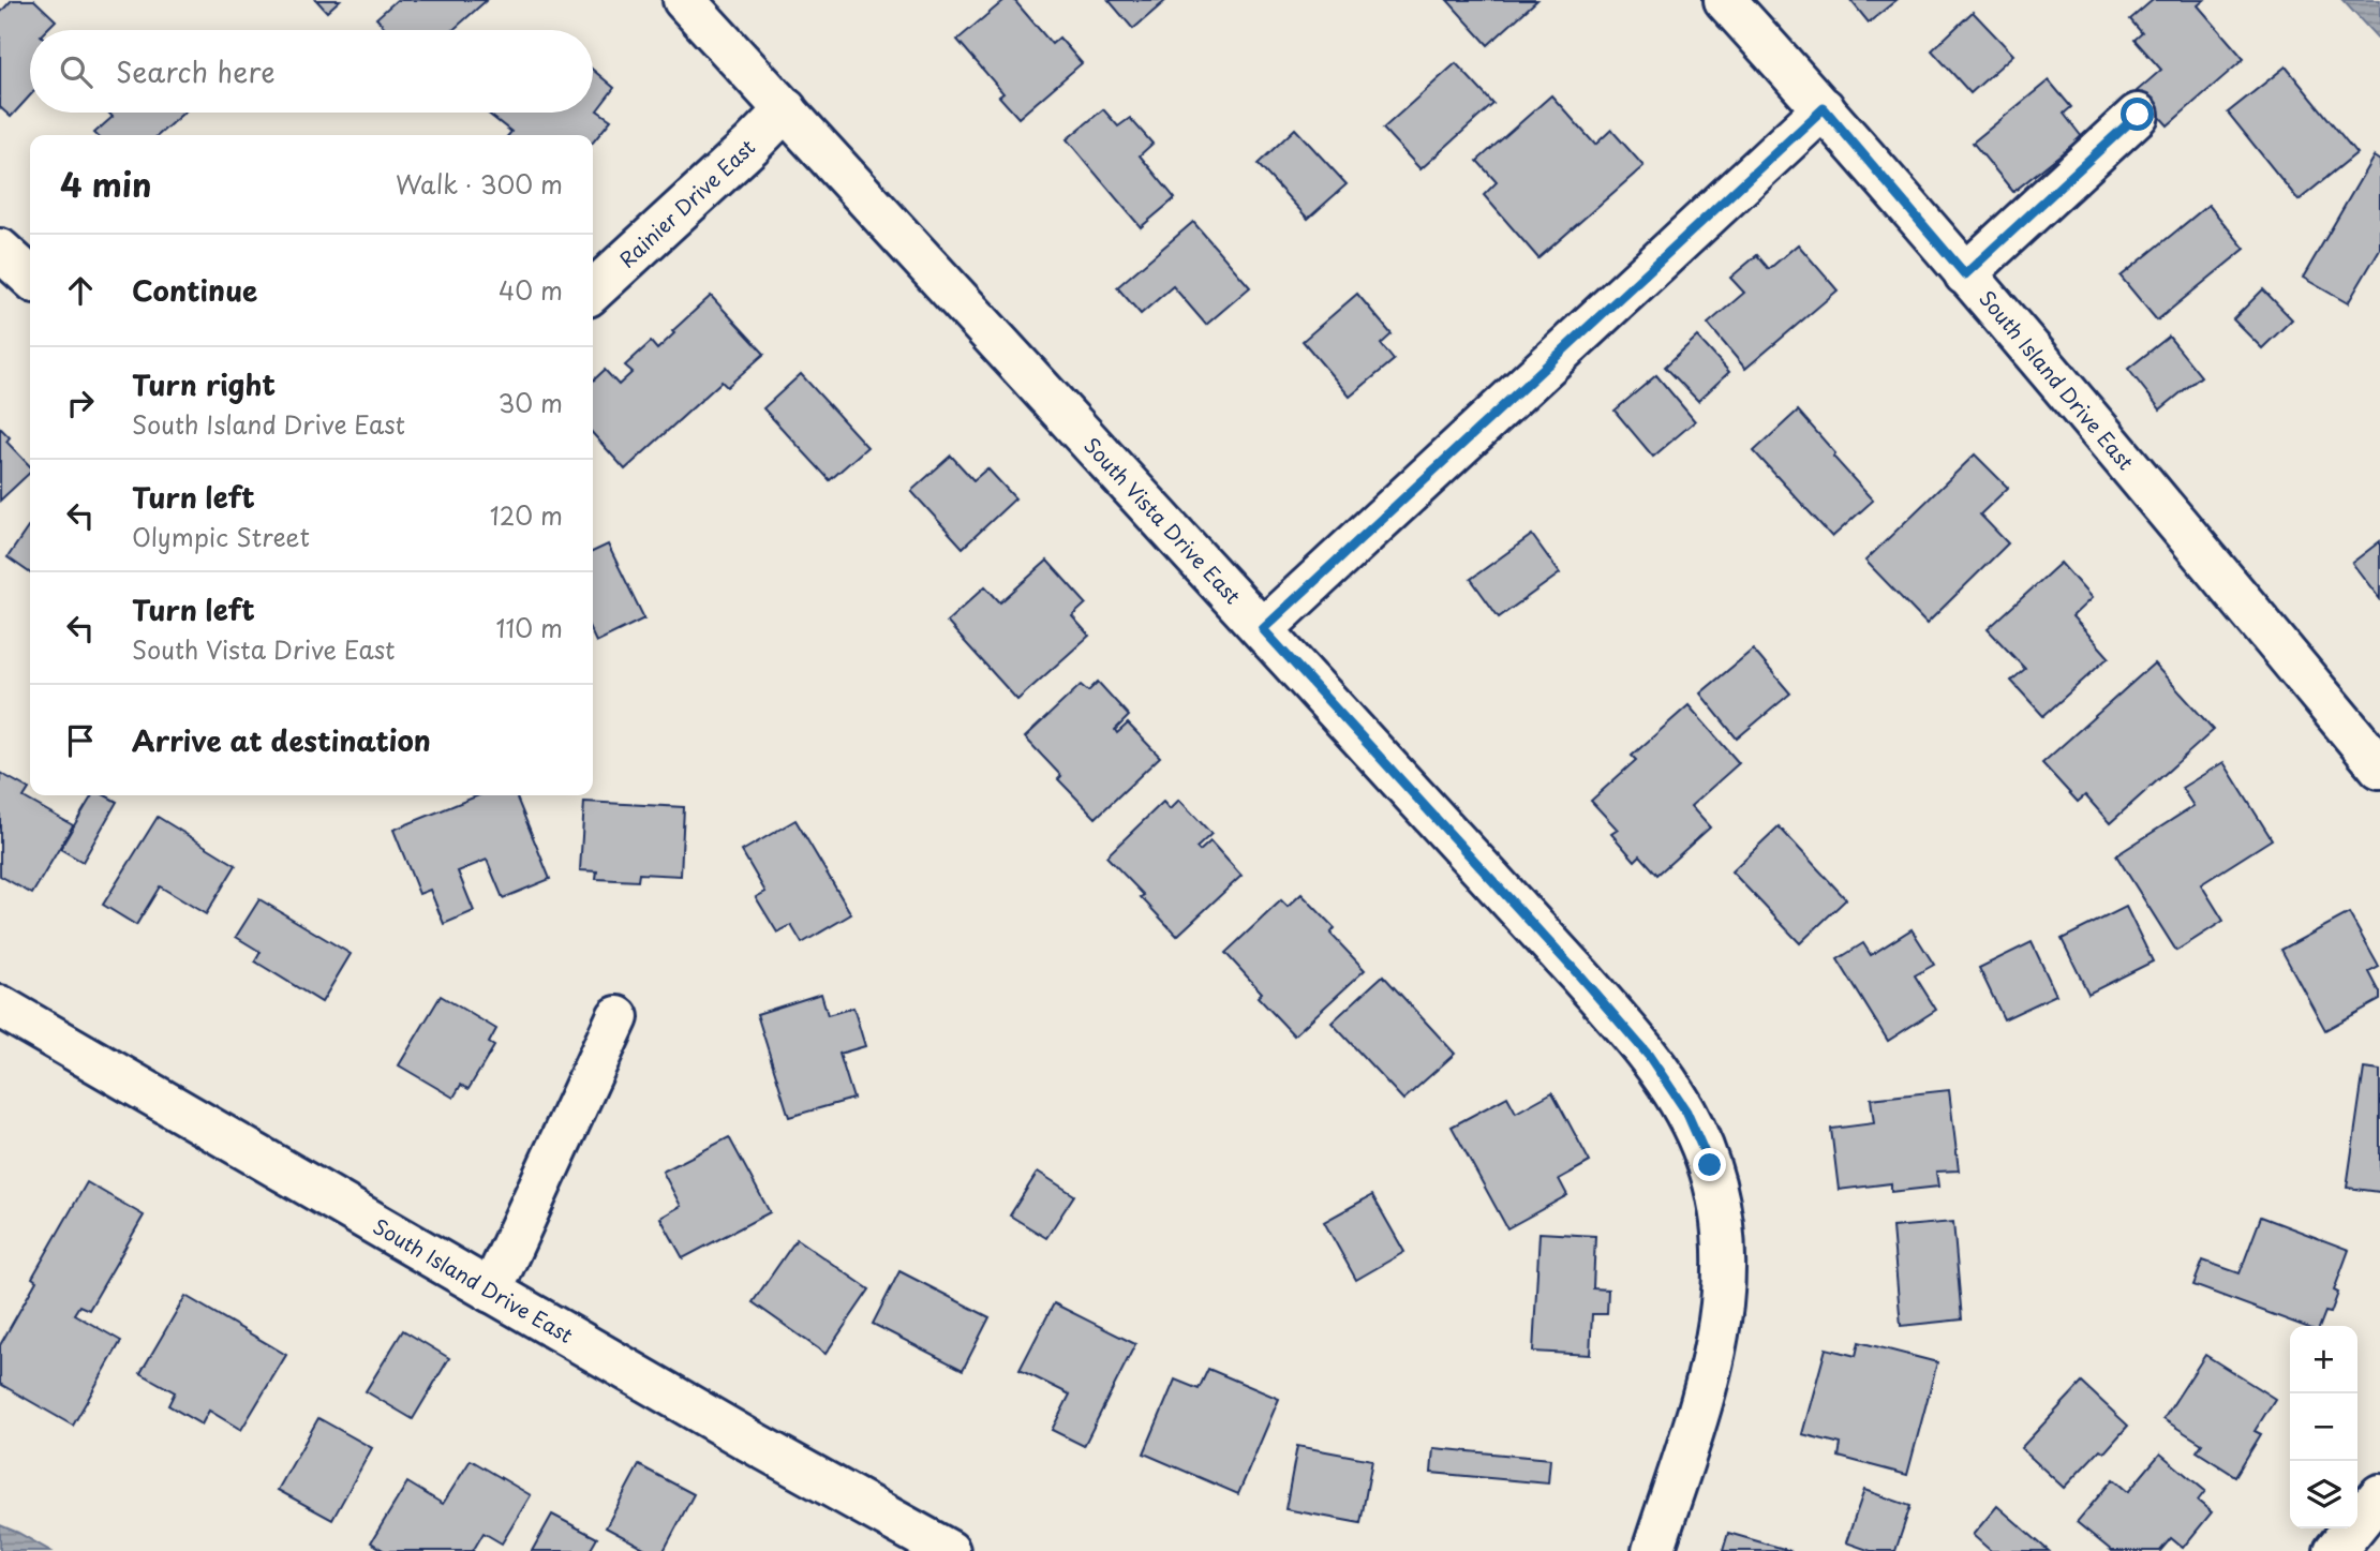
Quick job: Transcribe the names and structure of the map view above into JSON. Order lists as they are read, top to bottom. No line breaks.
{"streets":{"street":["Rainier Drive East","South Island Drive East","South Vista Drive East"]},"crossings":[["Rainier Drive East","South Vista Drive East"]],"page":{"search":"Search here","heading":["4 min","Walk · 300 m"],"list":[["Continue","40 m"],["Turn right","South Island Drive East","30 m"],["Turn left","Olympic Street","120 m"],["Turn left","South Vista Drive East","110 m"],"Arrive at destination"],"map_buttons":["+","−"]}}
